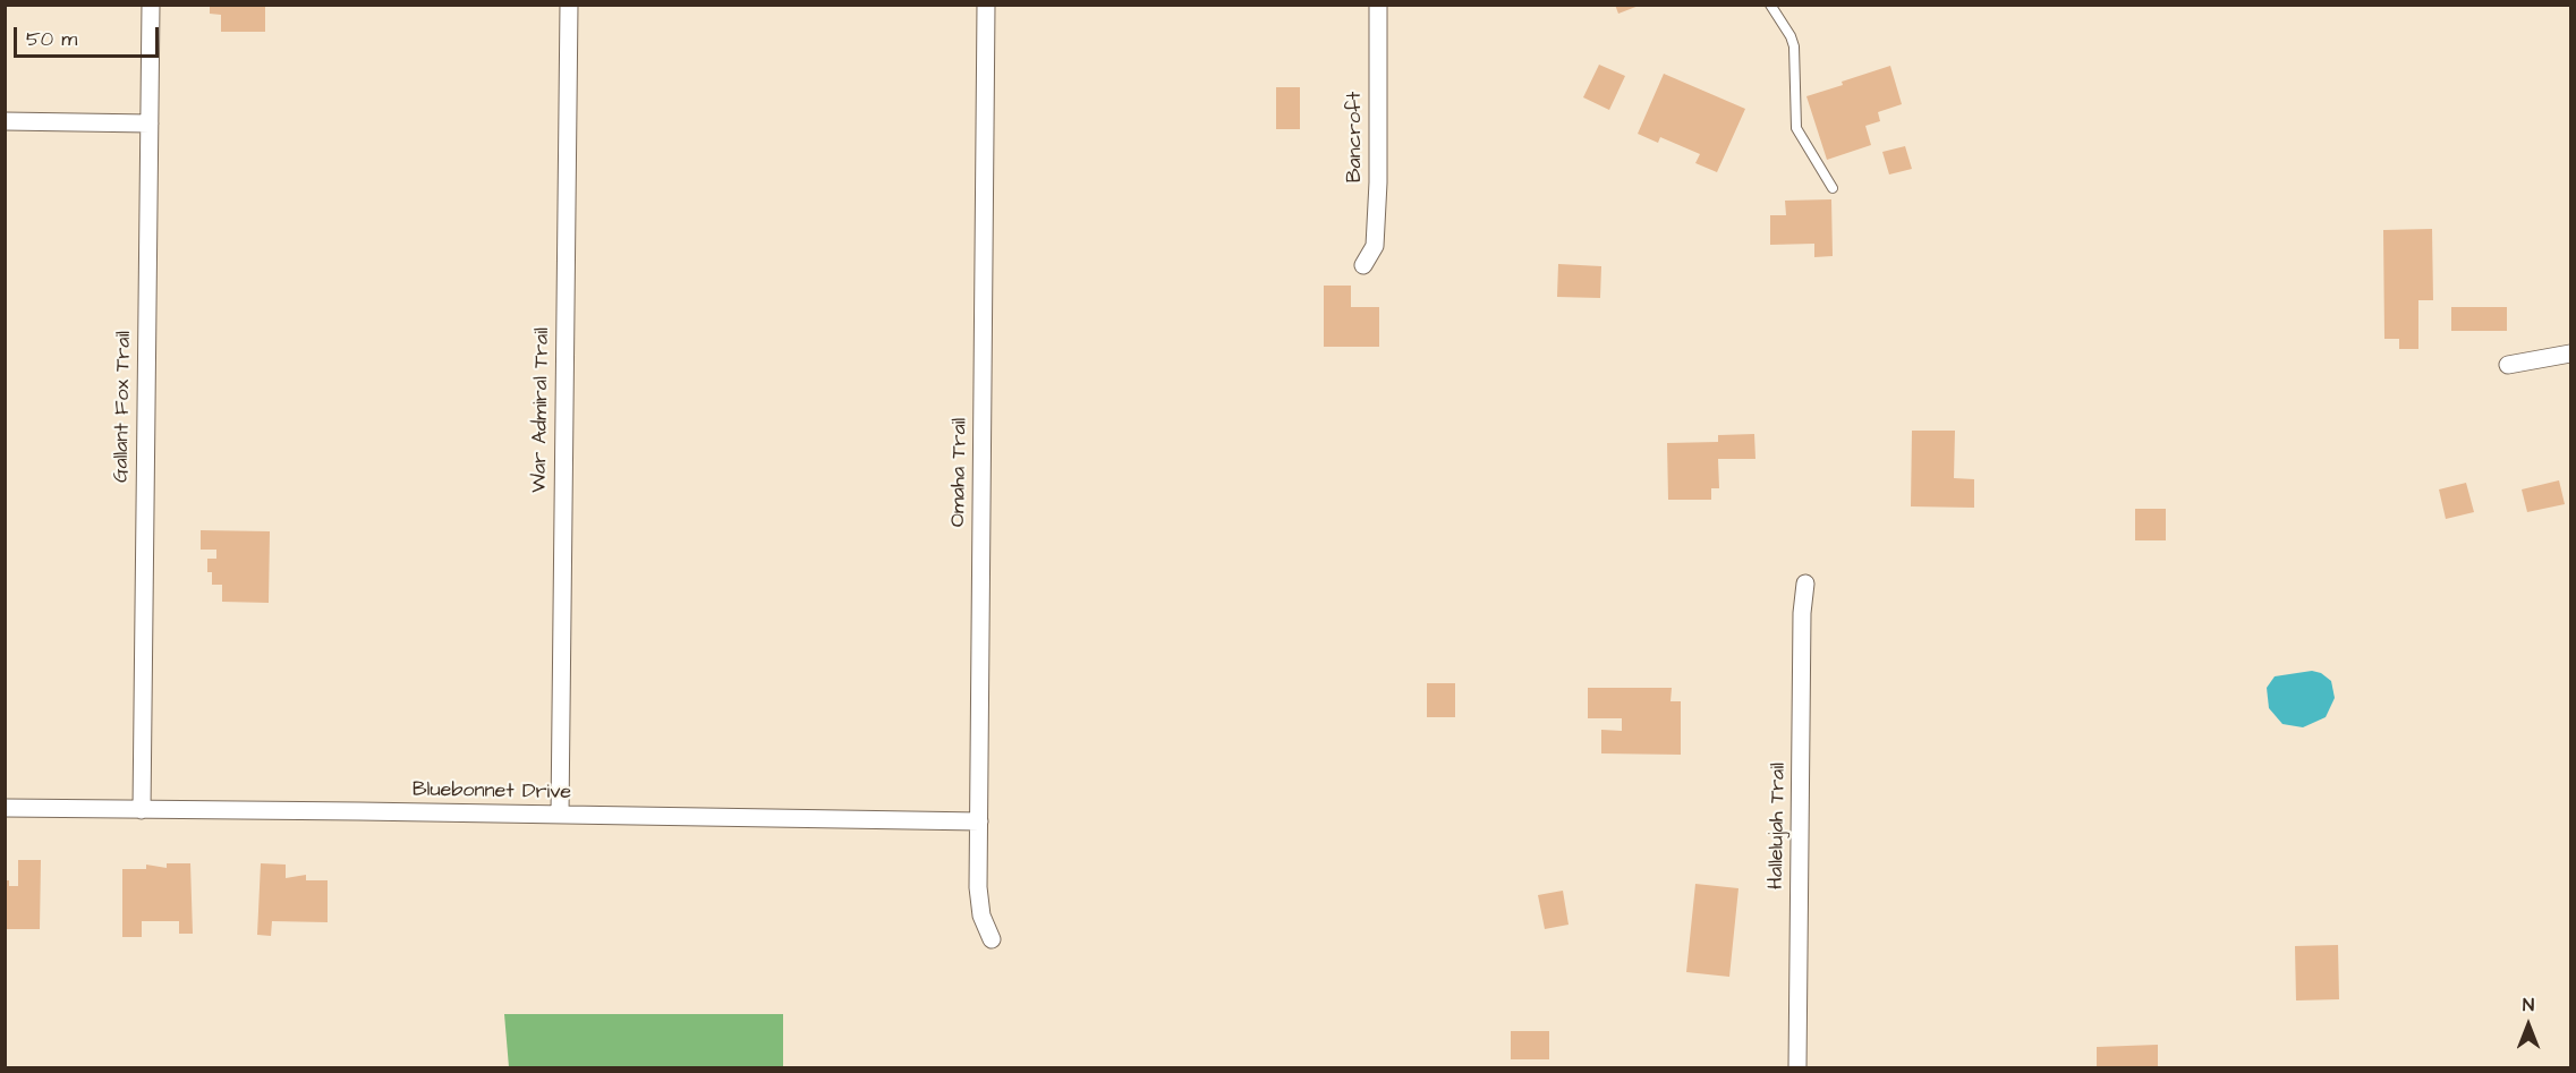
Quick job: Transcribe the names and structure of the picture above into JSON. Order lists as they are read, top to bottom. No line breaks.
{"streets":{"street":["Bancroft","Gallant Fox Trail","War Admiral Trail","Omaha Trail","Bluebonnet Drive","Hallelujah Trail"]},"crossings":[["Gallant Fox Trail","Bluebonnet Drive"],["War Admiral Trail","Bluebonnet Drive"],["Omaha Trail","Bluebonnet Drive"]],"scale_bar":"50 m","north":"top"}
